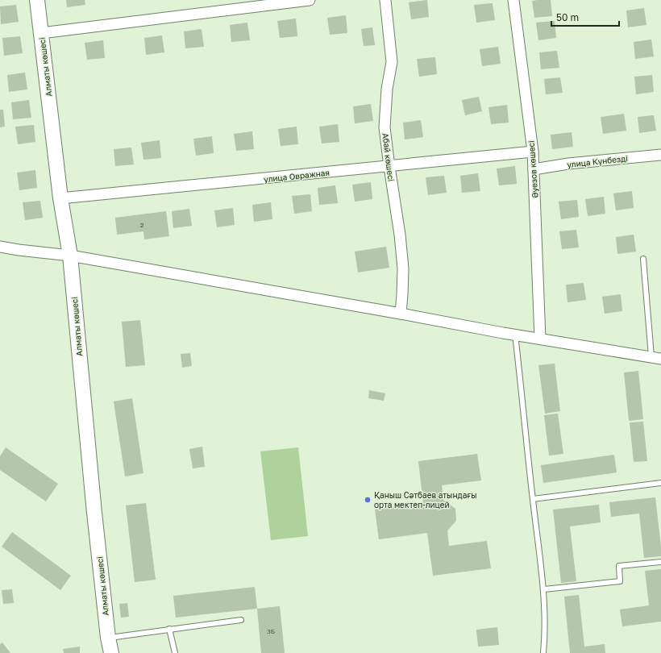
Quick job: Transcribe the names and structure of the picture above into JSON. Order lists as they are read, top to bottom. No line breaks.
{"streets":{"street":["Алматы көшесі","Абай көшесі","улица Күнбезді","Әуезов көшесі","улица Овражная"]},"crossings":[["Алматы көшесі","улица Овражная"],["Абай көшесі","улица Овражная"],["улица Күнбезді","Әуезов көшесі"],["Әуезов көшесі","улица Овражная"]],"places":["Қаныш Сәтбаев атындағы орта мектеп-лицей"],"house_numbers":["2","3Б"],"scale_bar":"50 m"}
